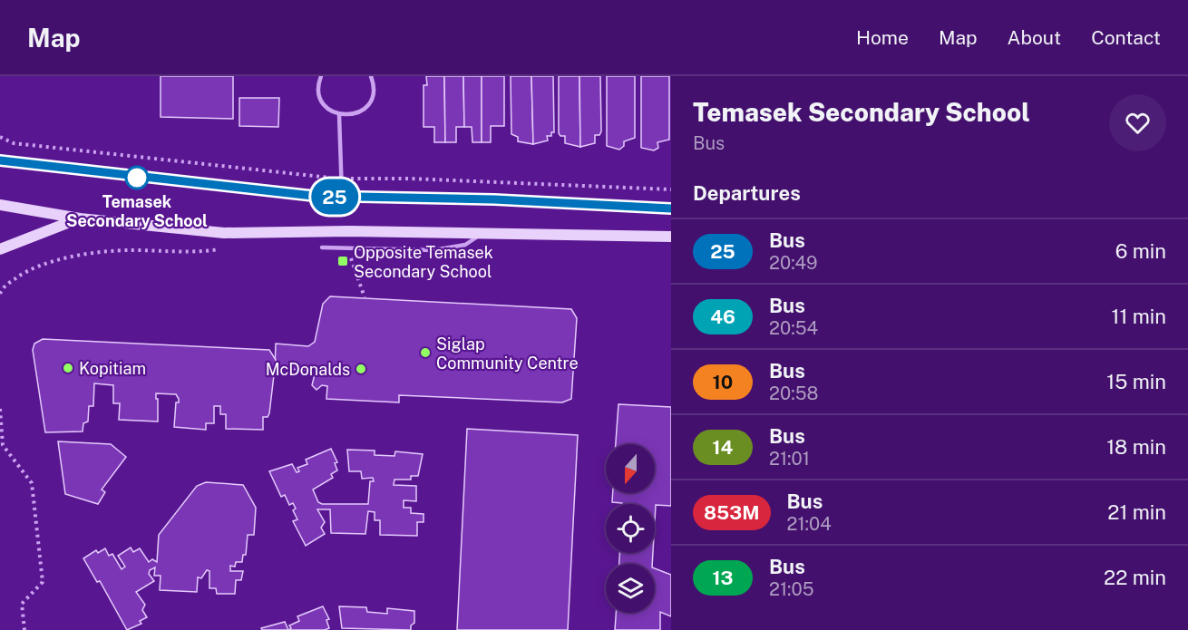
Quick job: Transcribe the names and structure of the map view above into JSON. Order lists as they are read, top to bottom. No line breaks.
{"places":{"other":["Temasek Secondary School","Siglap Community Centre","Kopitiam","McDonalds"],"transit":["Opposite Temasek Secondary School"]},"lines":["bus line 25"],"north":"bottom","page":{"header":"Map","nav":["Home","Map","About","Contact"],"on_map":"25","heading":[["Temasek Secondary School","Bus"],"Departures"],"list":[{"mark":"25","name":"Bus","note":"20:49","value":"6 min"},{"mark":"46","name":"Bus","note":"20:54","value":"11 min"},{"mark":"10","name":"Bus","note":"20:58","value":"15 min"},{"mark":"14","name":"Bus","note":"21:01","value":"18 min"},{"mark":"853M","name":"Bus","note":"21:04","value":"21 min"},{"mark":"13","name":"Bus","note":"21:05","value":"22 min"}]}}
